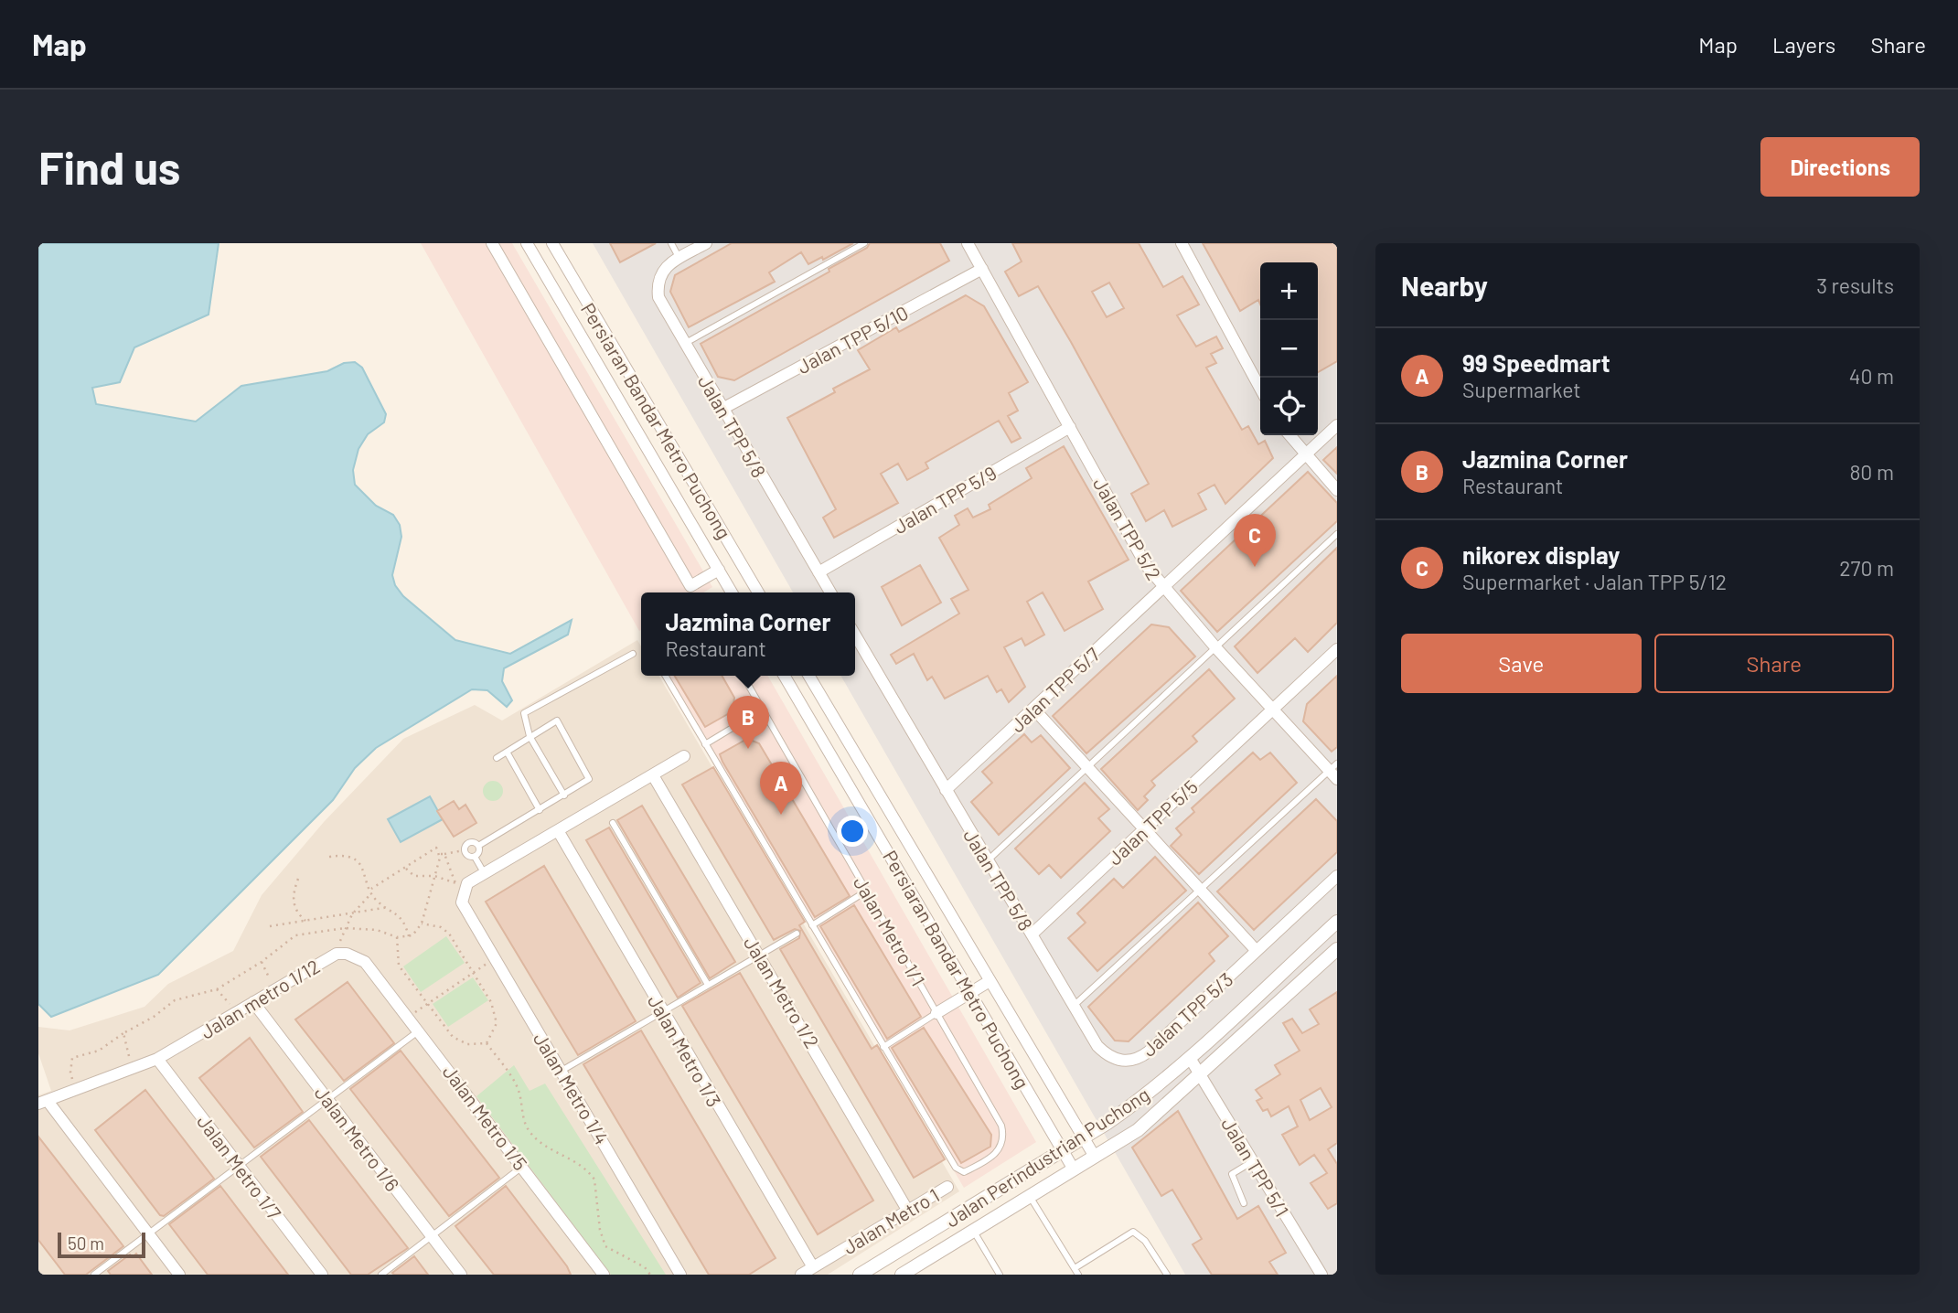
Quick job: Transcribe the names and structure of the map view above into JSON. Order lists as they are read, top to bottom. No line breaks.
{"streets":{"street":["Jalan TPP 5/10","Persiaran Bandar Metro Puchong","Jalan TPP 5/8","Jalan TPP 5/9","Jalan TPP 5/2","Jalan TPP 5/7","Jalan TPP 5/5","Jalan Metro 1/2","Jalan metro 1/12","Jalan TPP 5/3","Jalan Metro 1/3","Jalan Metro 1/4","Jalan Metro 1/5","Jalan Metro 1/6","Jalan Perindustrian Puchong","Jalan Metro 1/7","Jalan TPP 5/1","Jalan Metro 1"],"lane":["Jalan Metro 1/1"]},"crossings":[["Jalan TPP 5/10","Jalan TPP 5/8"],["Jalan TPP 5/10","Jalan TPP 5/2"],["Persiaran Bandar Metro Puchong","Jalan Perindustrian Puchong"],["Jalan TPP 5/8","Jalan TPP 5/9"],["Jalan TPP 5/8","Jalan TPP 5/7"],["Jalan TPP 5/8","Jalan TPP 5/5"],["Jalan TPP 5/8","Jalan TPP 5/3"],["Jalan TPP 5/9","Jalan TPP 5/2"],["Jalan TPP 5/2","Jalan TPP 5/7"],["Jalan TPP 5/2","Jalan TPP 5/5"],["Jalan Metro 1/2","Jalan Metro 1"],["Jalan metro 1/12","Jalan Metro 1/5"],["Jalan metro 1/12","Jalan Metro 1/6"],["Jalan metro 1/12","Jalan Metro 1/7"],["Jalan Metro 1/3","Jalan Metro 1"],["Jalan Perindustrian Puchong","Jalan TPP 5/1"]],"scale_bar":"50 m","page":{"header":"Map","nav":["Map","Layers","Share"],"buttons":["Directions",["Save","Share"]],"title":"Find us","heading":["Nearby","3 results"],"map_buttons":["+","−"],"list":[{"mark":"A","name":"99 Speedmart","note":"Supermarket","value":"40 m"},{"mark":"B","name":"Jazmina Corner","note":"Restaurant","value":"80 m"},{"mark":"C","name":"nikorex display","note":"Supermarket · Jalan TPP 5/12","value":"270 m"}],"pins":["C","B","A"],"popup":["Jazmina Corner","Restaurant"],"scale":"50 m"}}
